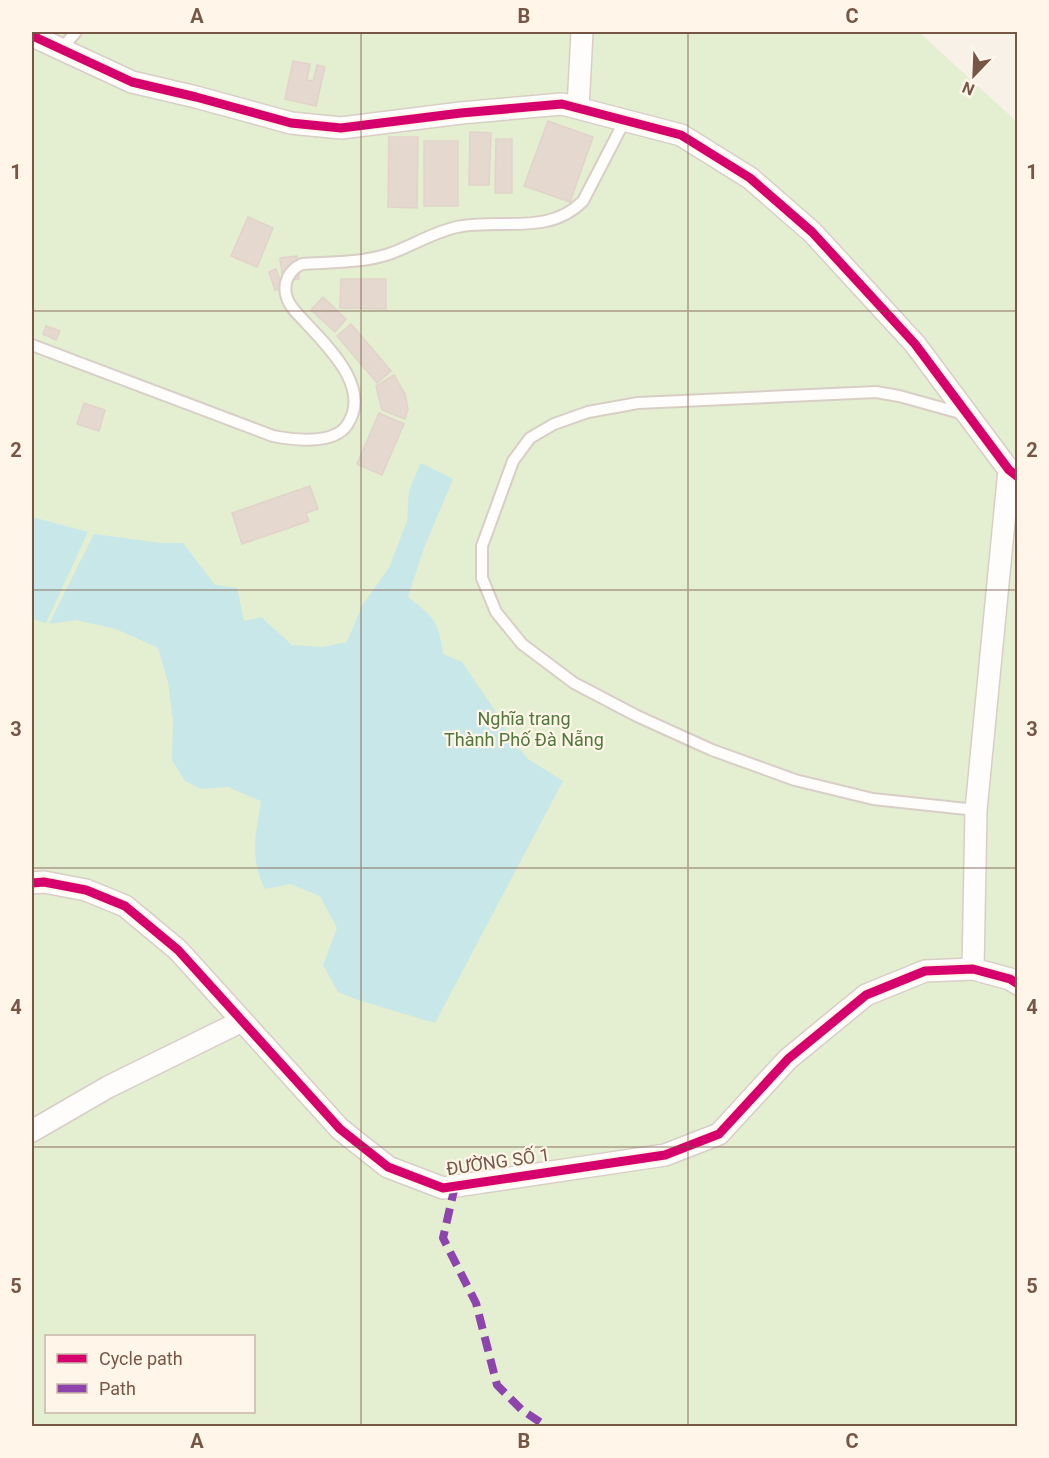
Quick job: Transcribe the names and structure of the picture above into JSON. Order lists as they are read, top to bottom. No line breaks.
{"streets":{"street":["ĐƯỜNG SỐ 1"]},"parks":["Nghĩa trang Thành Phố Đà Nẵng"],"legend":["Cycle path","Path"],"north":"bottom left","grid":{"columns":["A","B","C"],"rows":["1","2","3","4","5"]}}
